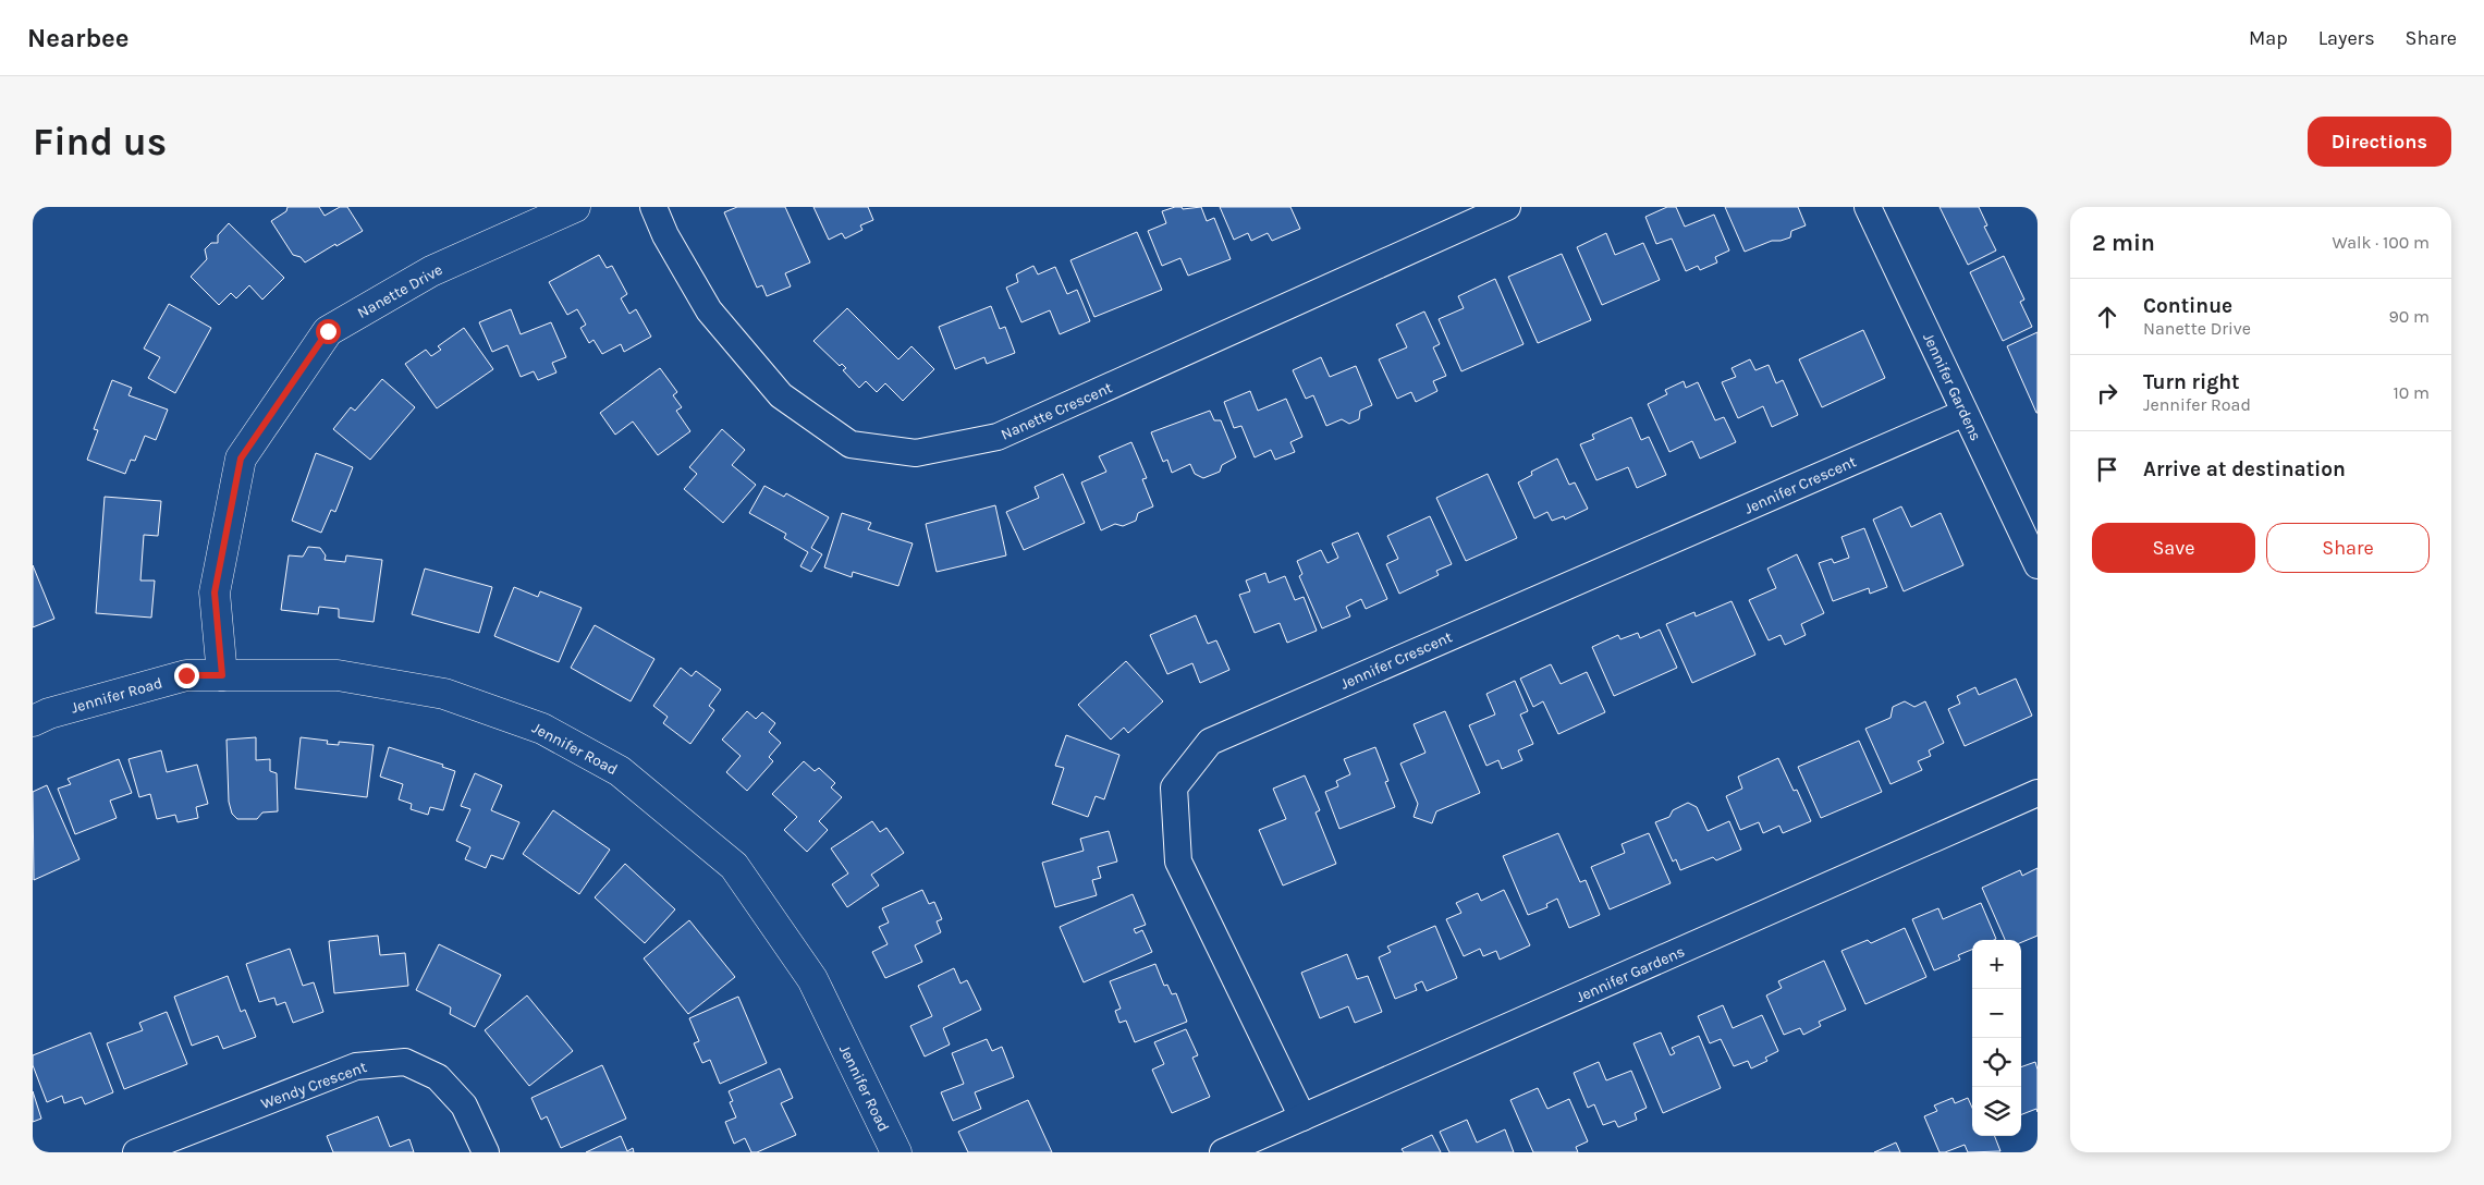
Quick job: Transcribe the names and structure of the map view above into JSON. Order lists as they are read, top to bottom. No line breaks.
{"streets":{"street":["Nanette Drive","Jennifer Gardens","Nanette Crescent","Jennifer Crescent","Jennifer Road","Wendy Crescent"]},"crossings":[["Nanette Drive","Jennifer Road"],["Jennifer Gardens","Jennifer Crescent"]],"page":{"header":"Nearbee","nav":["Map","Layers","Share"],"buttons":["Directions",["Save","Share"]],"title":"Find us","heading":["2 min","Walk · 100 m"],"list":[["Continue","Nanette Drive","90 m"],["Turn right","Jennifer Road","10 m"],"Arrive at destination"],"map_buttons":["+","−"]}}
